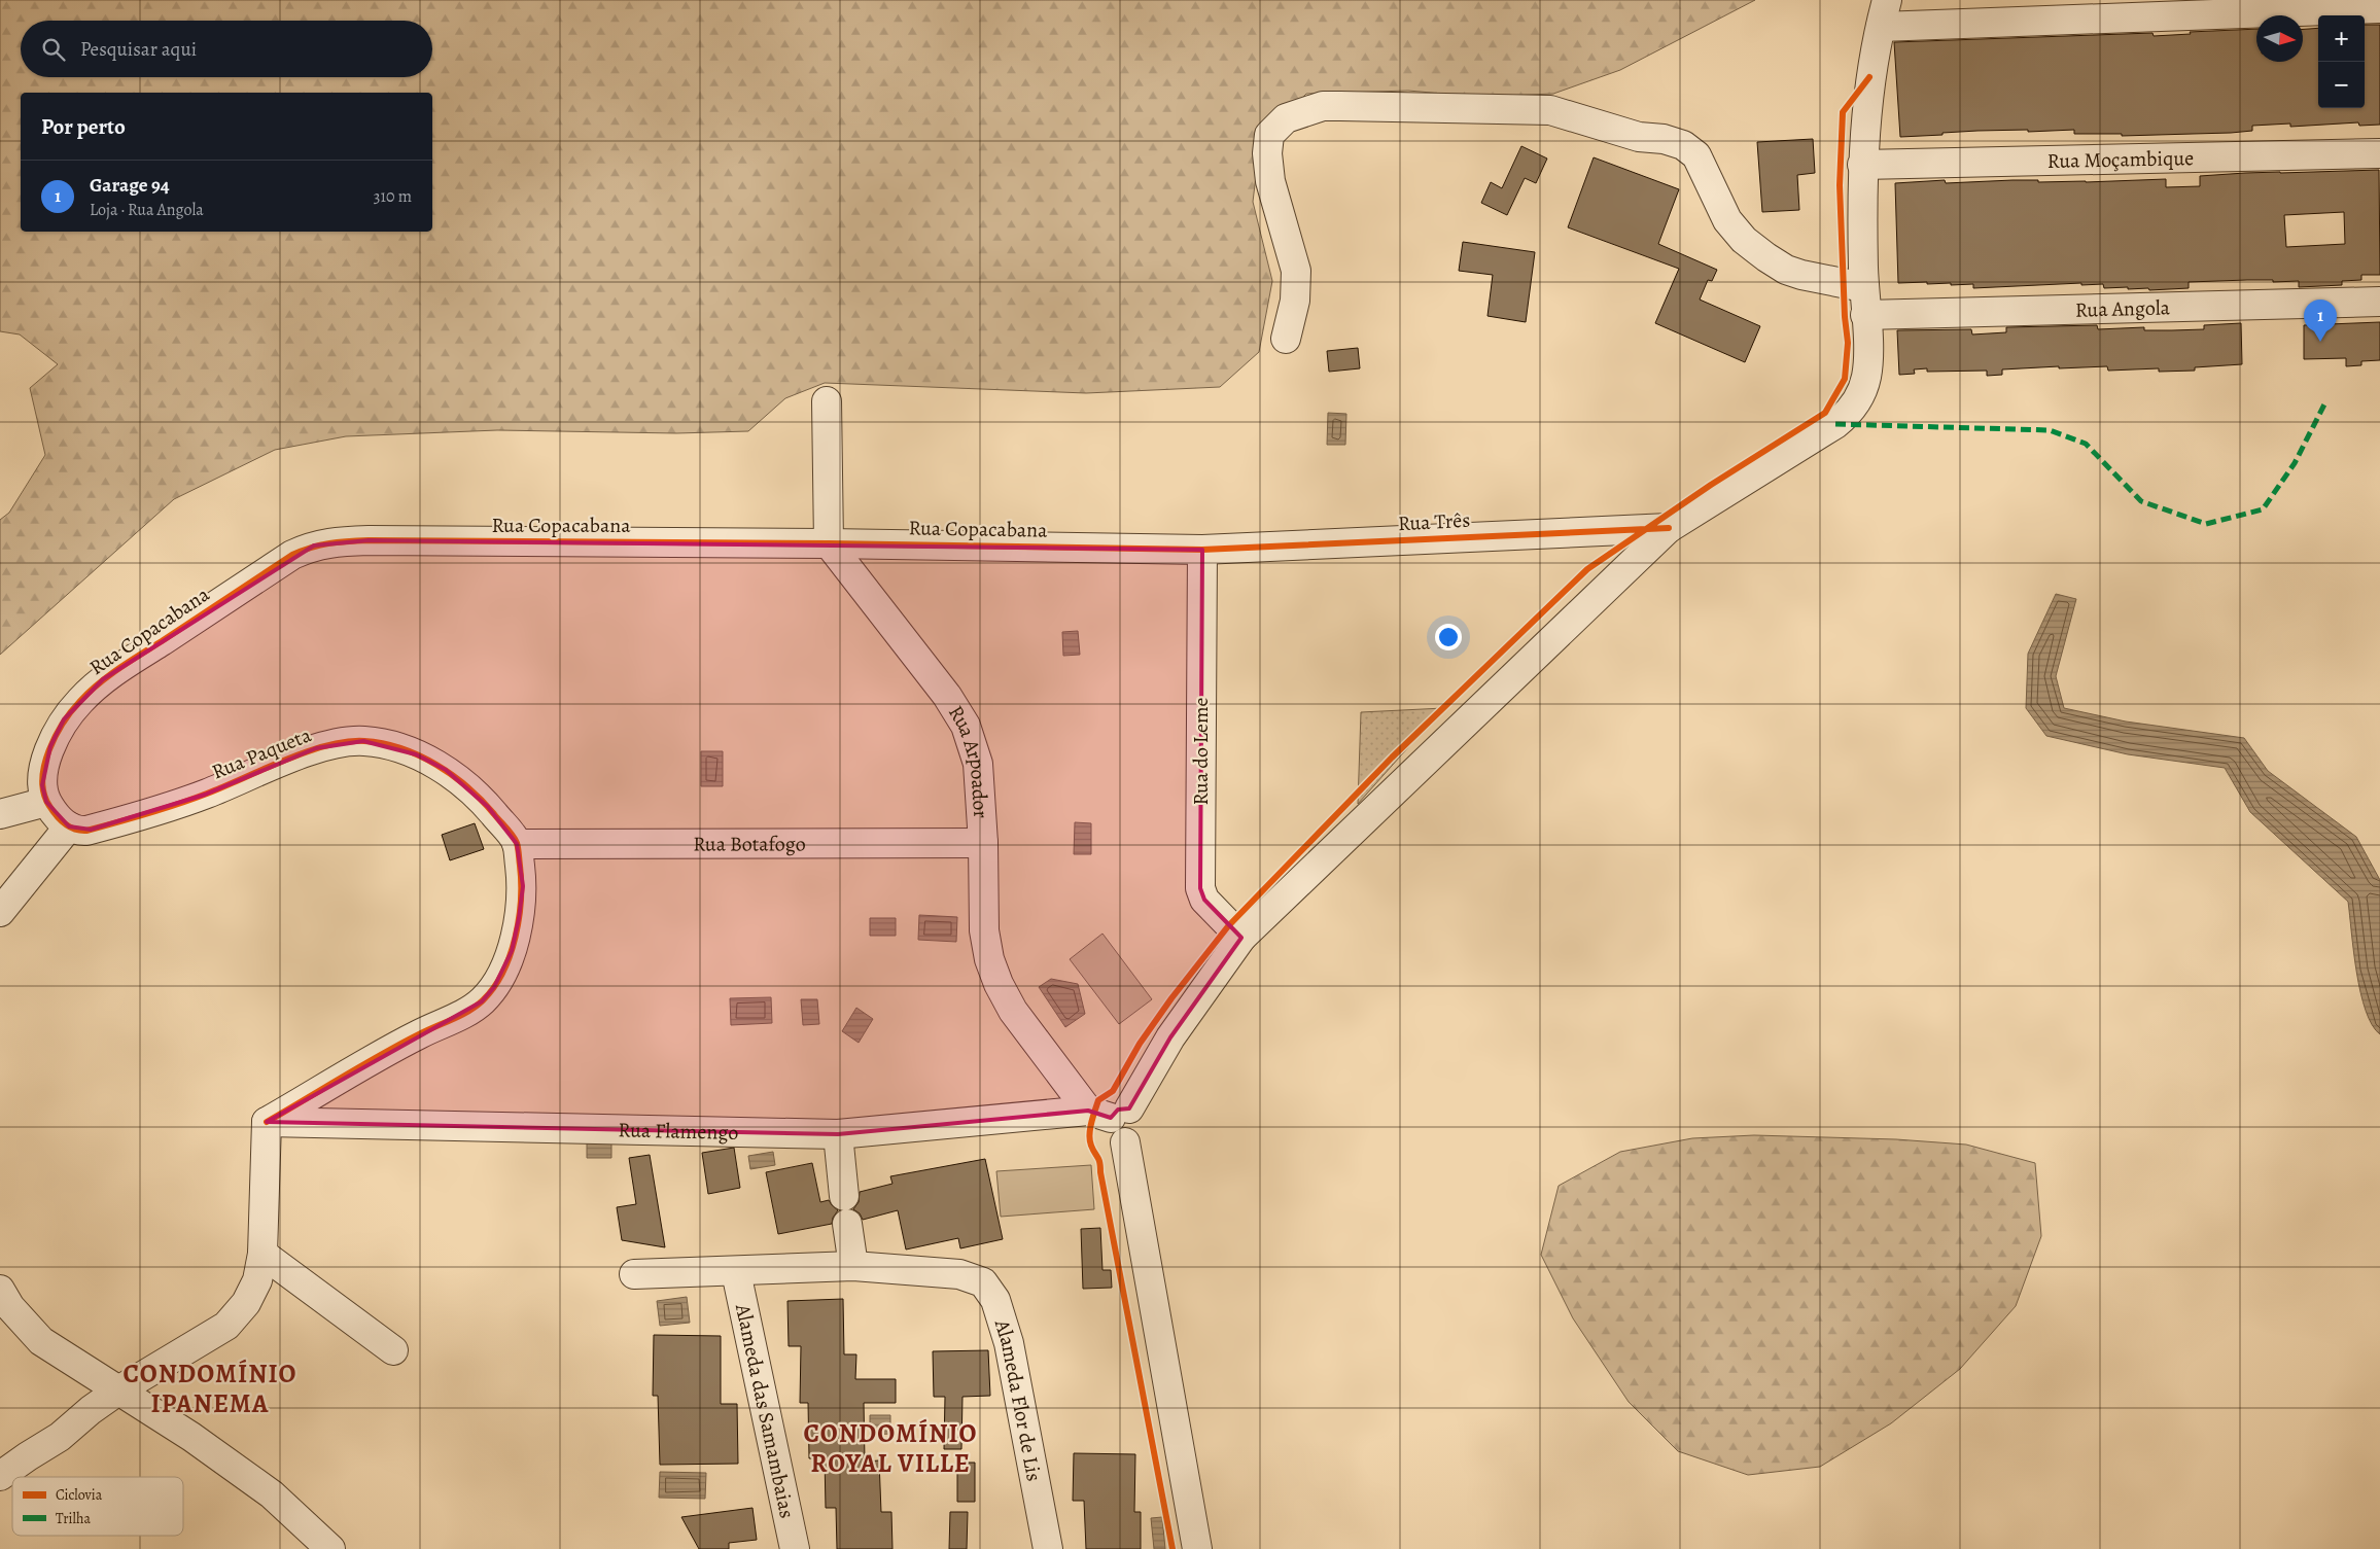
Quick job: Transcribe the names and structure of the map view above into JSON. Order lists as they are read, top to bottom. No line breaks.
{"streets":{"street":["Rua Moçambique","Rua Angola","Rua Três","Rua Copacabana","Rua do Leme","Rua Paqueta","Rua Arpoador","Rua Botafogo","Rua Flamengo","Alameda Flor de Lis","Alameda das Samambaias"]},"crossings":[["Rua Três","Rua Copacabana"],["Rua Três","Rua do Leme"],["Rua Copacabana","Rua do Leme"],["Rua Copacabana","Rua Arpoador"],["Rua Paqueta","Rua Botafogo"],["Rua Paqueta","Rua Flamengo"],["Rua Arpoador","Rua Botafogo"],["Rua Arpoador","Rua Flamengo"],["Alameda Flor de Lis","Alameda das Samambaias"]],"districts":["CONDOMÍNIO IPANEMA","CONDOMÍNIO ROYAL VILLE"],"legend":["Ciclovia","Trilha"],"north":"right","page":{"map_buttons":["+","−"],"search":"Pesquisar aqui","heading":"Por perto","list":[{"mark":"1","name":"Garage 94","note":"Loja · Rua Angola","value":"310 m"}],"pins":"1"}}
